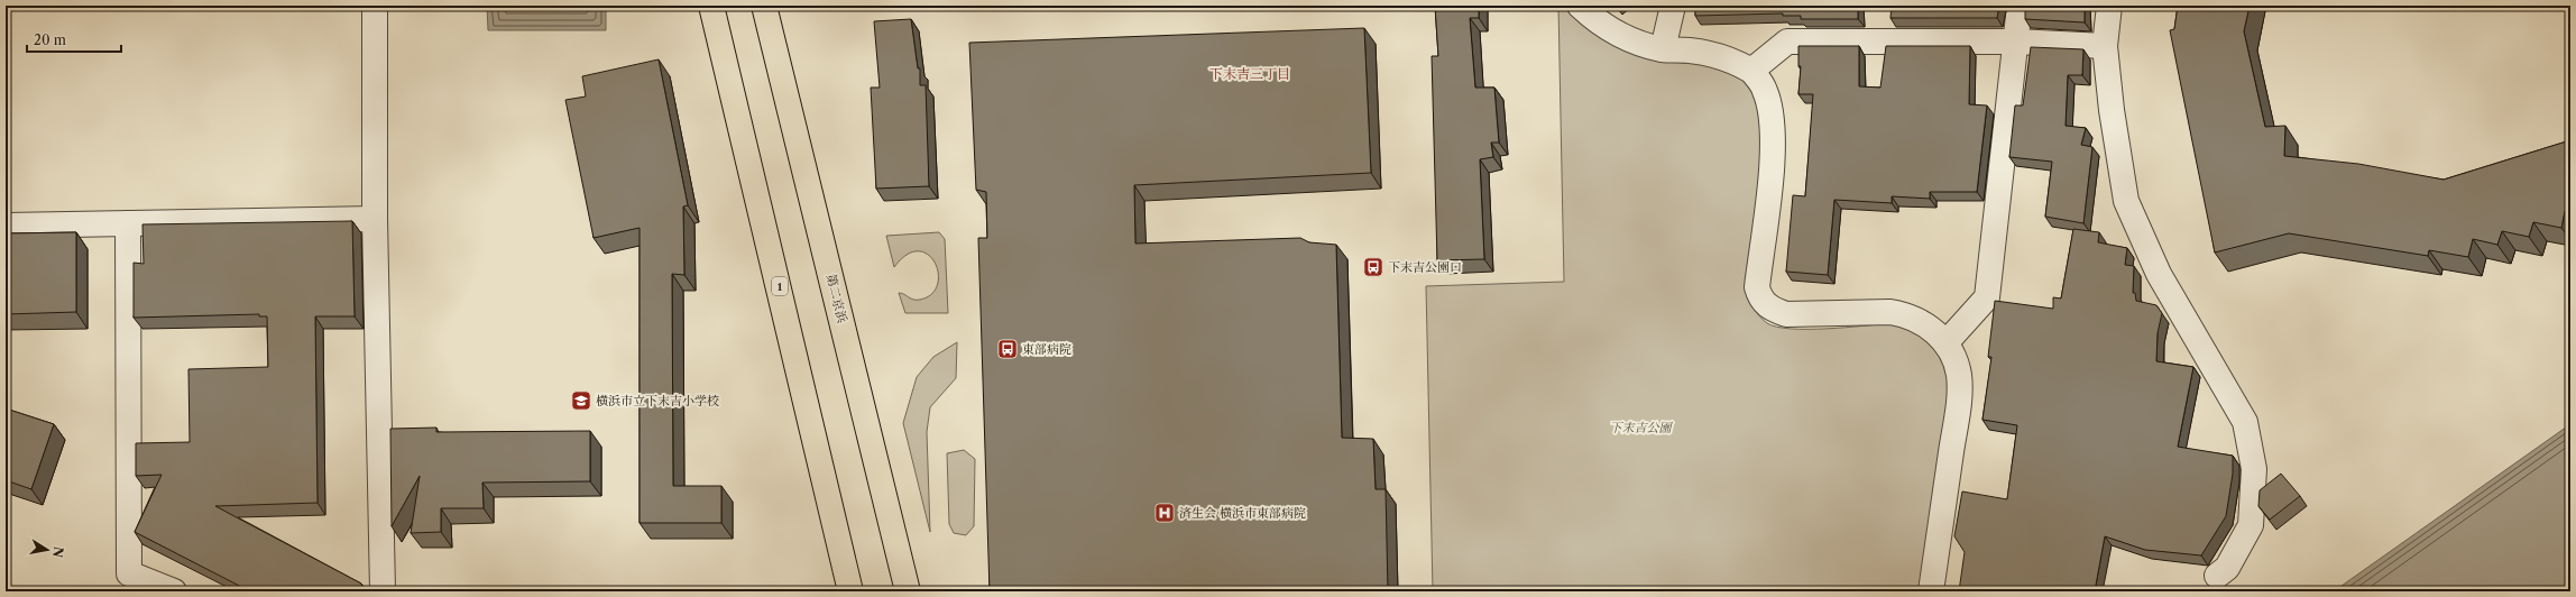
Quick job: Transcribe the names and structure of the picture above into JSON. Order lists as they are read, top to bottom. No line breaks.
{"streets":{"highway":["1","第二京浜"]},"districts":["下末吉三丁目"],"parks":["下末吉公園"],"places":{"bus stop":["下末吉公園口","東部病院"],"school or university":["横浜市立下末吉小学校"],"hospital":["済生会 横浜市東部病院"]},"scale_bar":"20 m","north":"right"}
